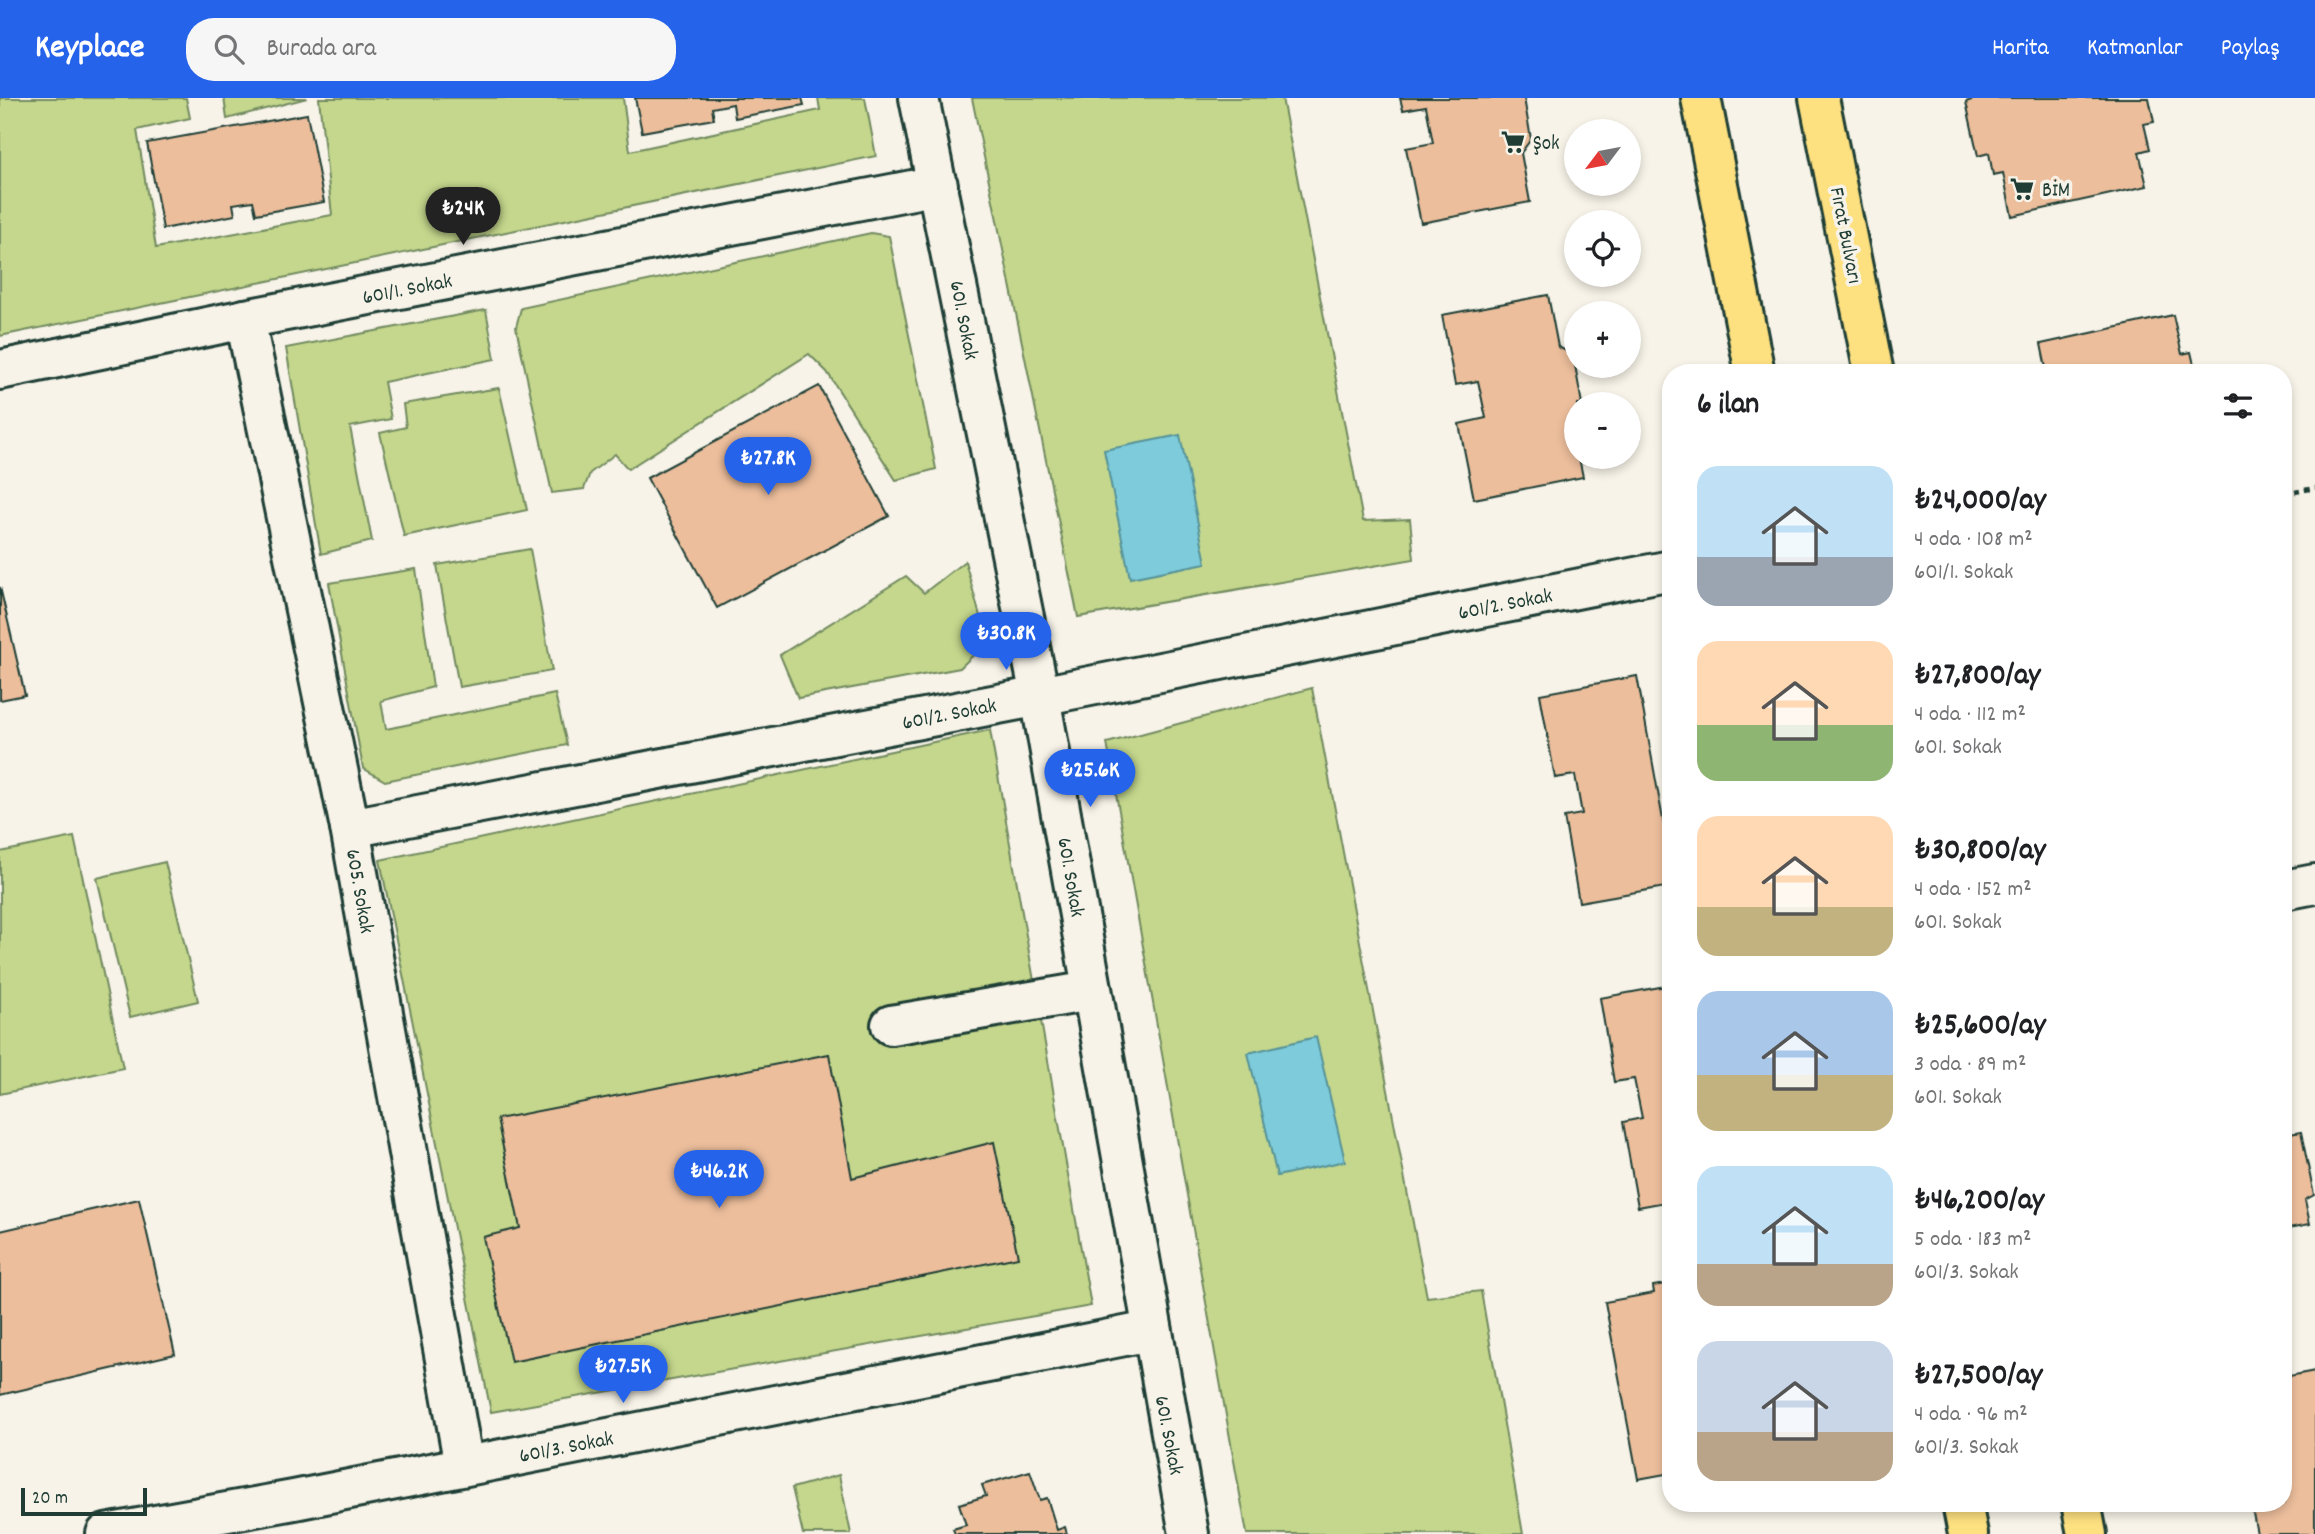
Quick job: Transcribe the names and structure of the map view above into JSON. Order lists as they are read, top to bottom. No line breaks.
{"streets":{"main road":["Fırat Bulvarı"],"street":["601/1. Sokak","601. Sokak","601/2. Sokak","605. Sokak","601/3. Sokak"]},"crossings":[["601/1. Sokak","601. Sokak"],["601/1. Sokak","605. Sokak"],["601. Sokak","601/2. Sokak"],["601. Sokak","601/3. Sokak"],["601/2. Sokak","605. Sokak"],["605. Sokak","601/3. Sokak"]],"places":{"supermarket":["Şok","BİM"]},"scale_bar":"20 m","north":"bottom left","page":{"header":"Keyplace","search":"Burada ara","nav":["Harita","Katmanlar","Paylaş"],"map_buttons":["+","−"],"price":["₺24K","₺27.8K","₺30.8K","₺25.6K","₺46.2K","₺27.5K"],"heading":"6 ilan","list":[{"name":"₺24,000/ay","note":"4 oda · 108 m² · 601/1. Sokak"},{"name":"₺27,800/ay","note":"4 oda · 112 m² · 601. Sokak"},{"name":"₺30,800/ay","note":"4 oda · 152 m² · 601. Sokak"},{"name":"₺25,600/ay","note":"3 oda · 89 m² · 601. Sokak"},{"name":"₺46,200/ay","note":"5 oda · 183 m² · 601/3. Sokak"},{"name":"₺27,500/ay","note":"4 oda · 96 m² · 601/3. Sokak"}],"scale":"20 m"}}
